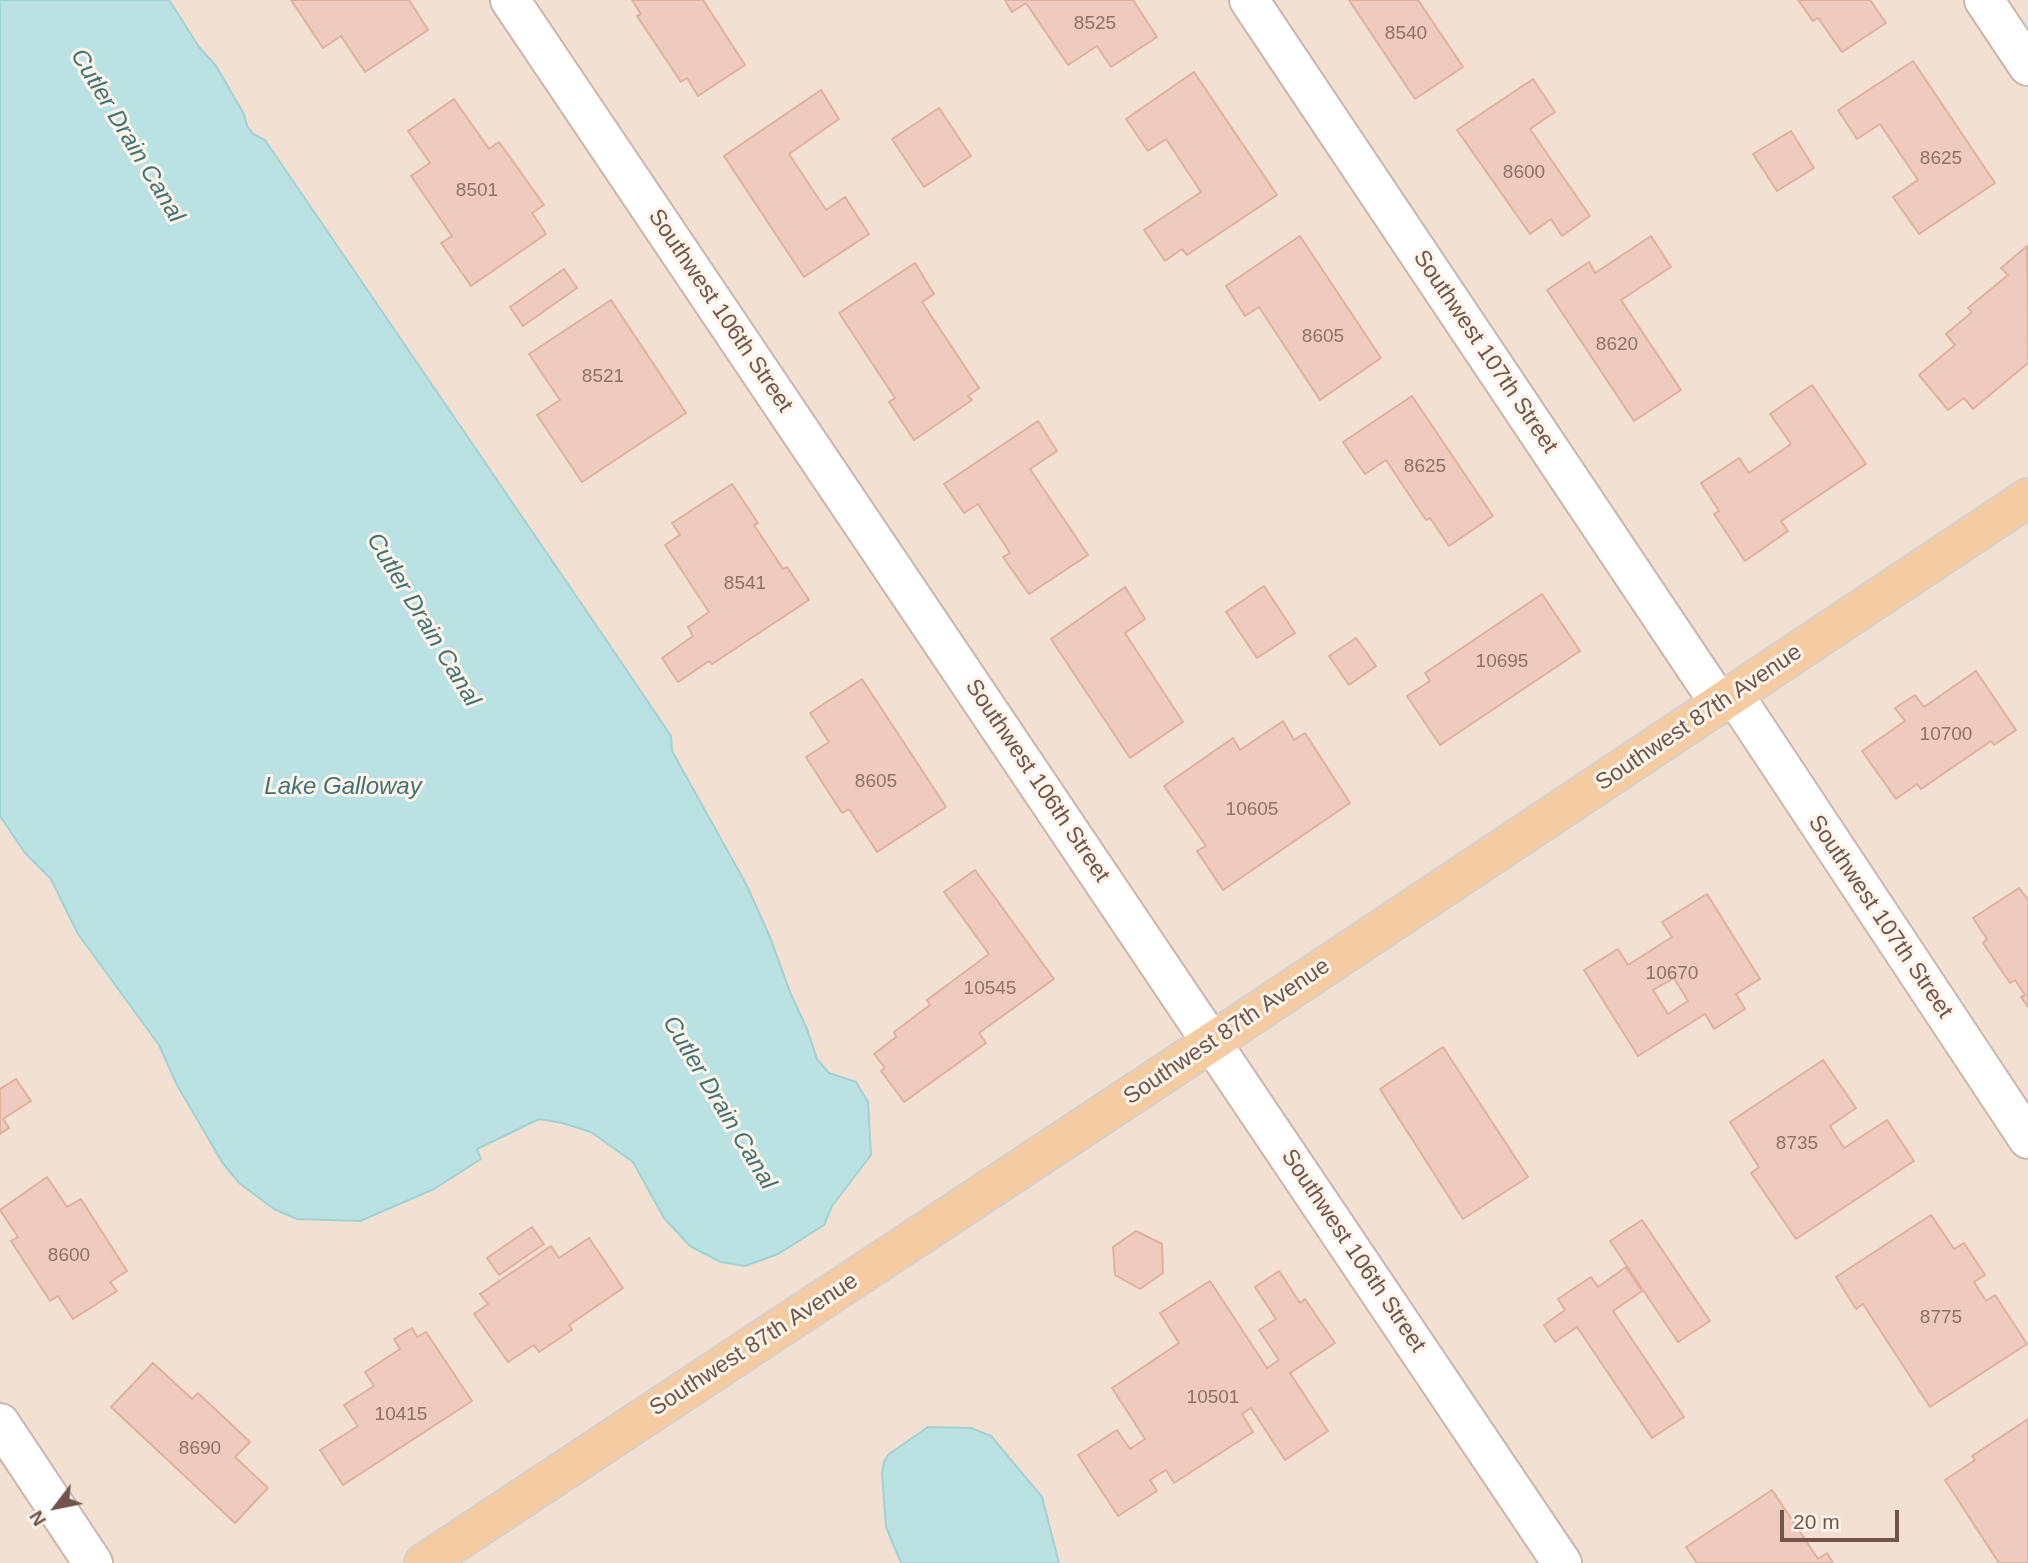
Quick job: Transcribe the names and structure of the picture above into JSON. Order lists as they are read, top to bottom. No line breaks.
{"streets":{"main road":["Southwest 87th Avenue"],"street":["Southwest 106th Street","Southwest 107th Street"]},"crossings":[["Southwest 106th Street","Southwest 87th Avenue"],["Southwest 107th Street","Southwest 87th Avenue"]],"water":["Cutler Drain Canal","Lake Galloway"],"house_numbers":["8525","8540","8625","8600","8501","8605","8620","8521","8625","8541","10695","10700","8605","10605","10670","10545","8735","8600","8775","10501","10415","8690"],"scale_bar":"20 m","north":"bottom left"}
